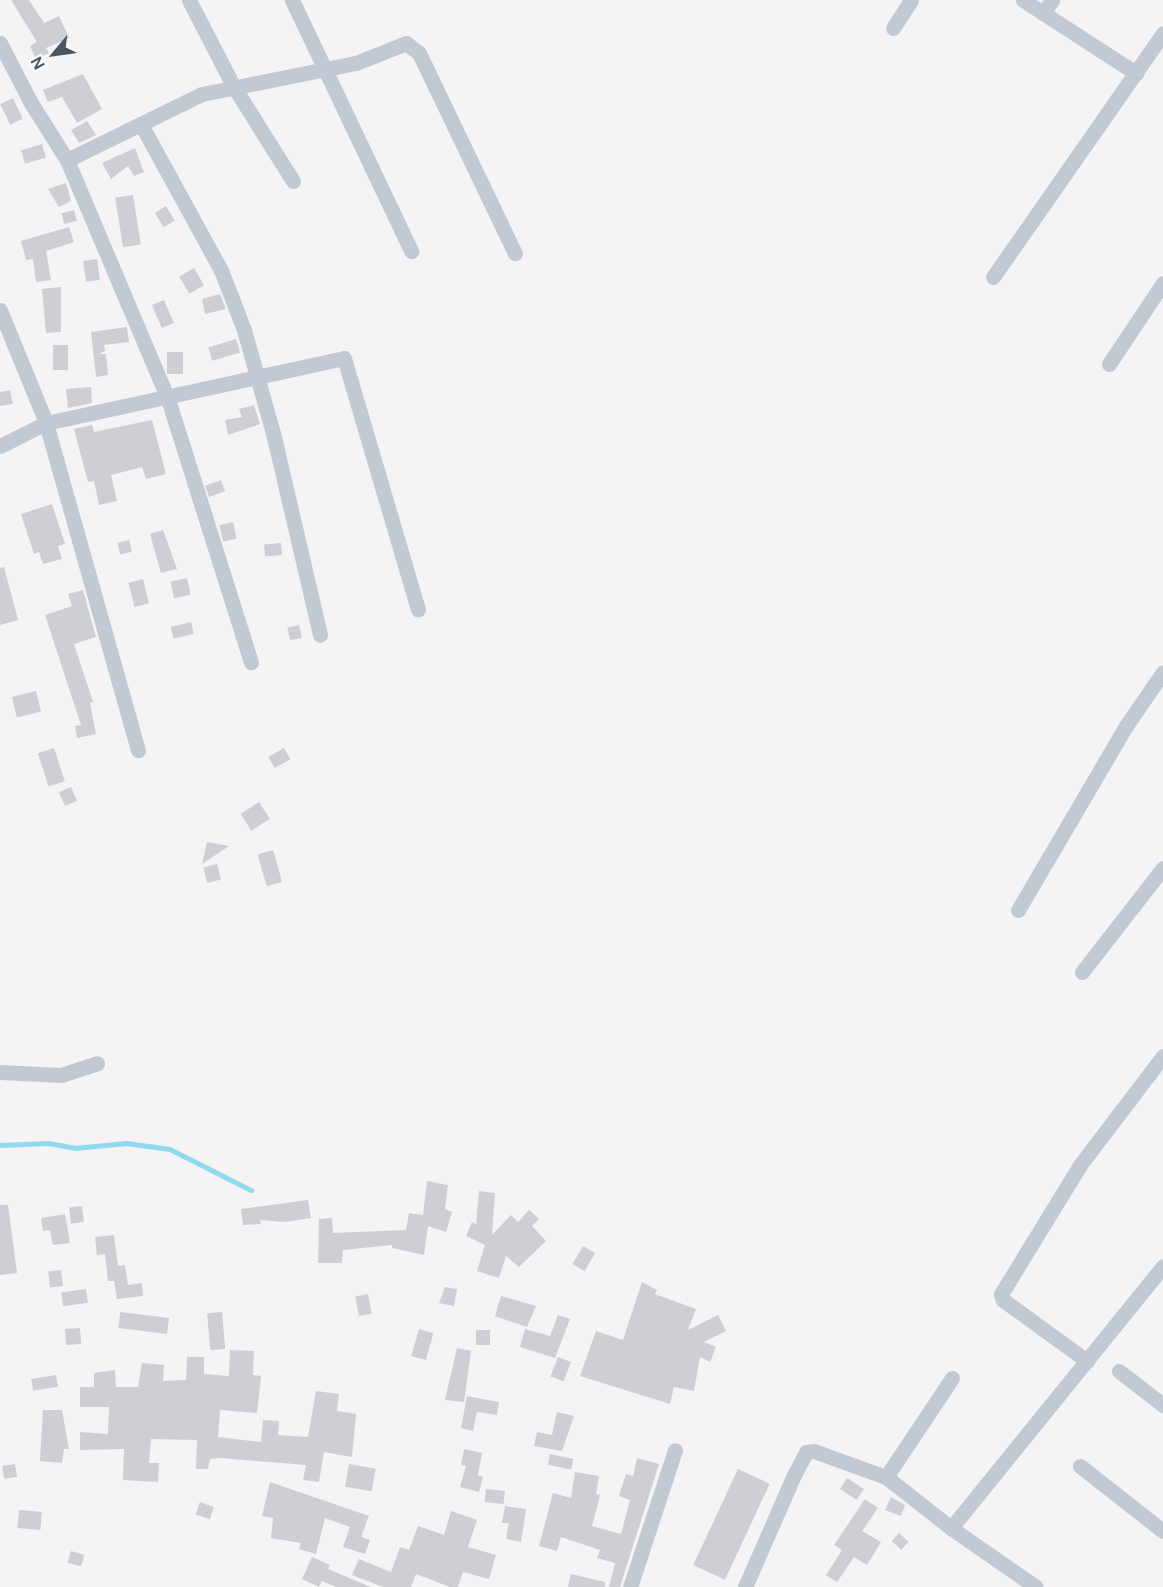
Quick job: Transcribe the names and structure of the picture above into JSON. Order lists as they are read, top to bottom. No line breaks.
{"north":"bottom left"}
